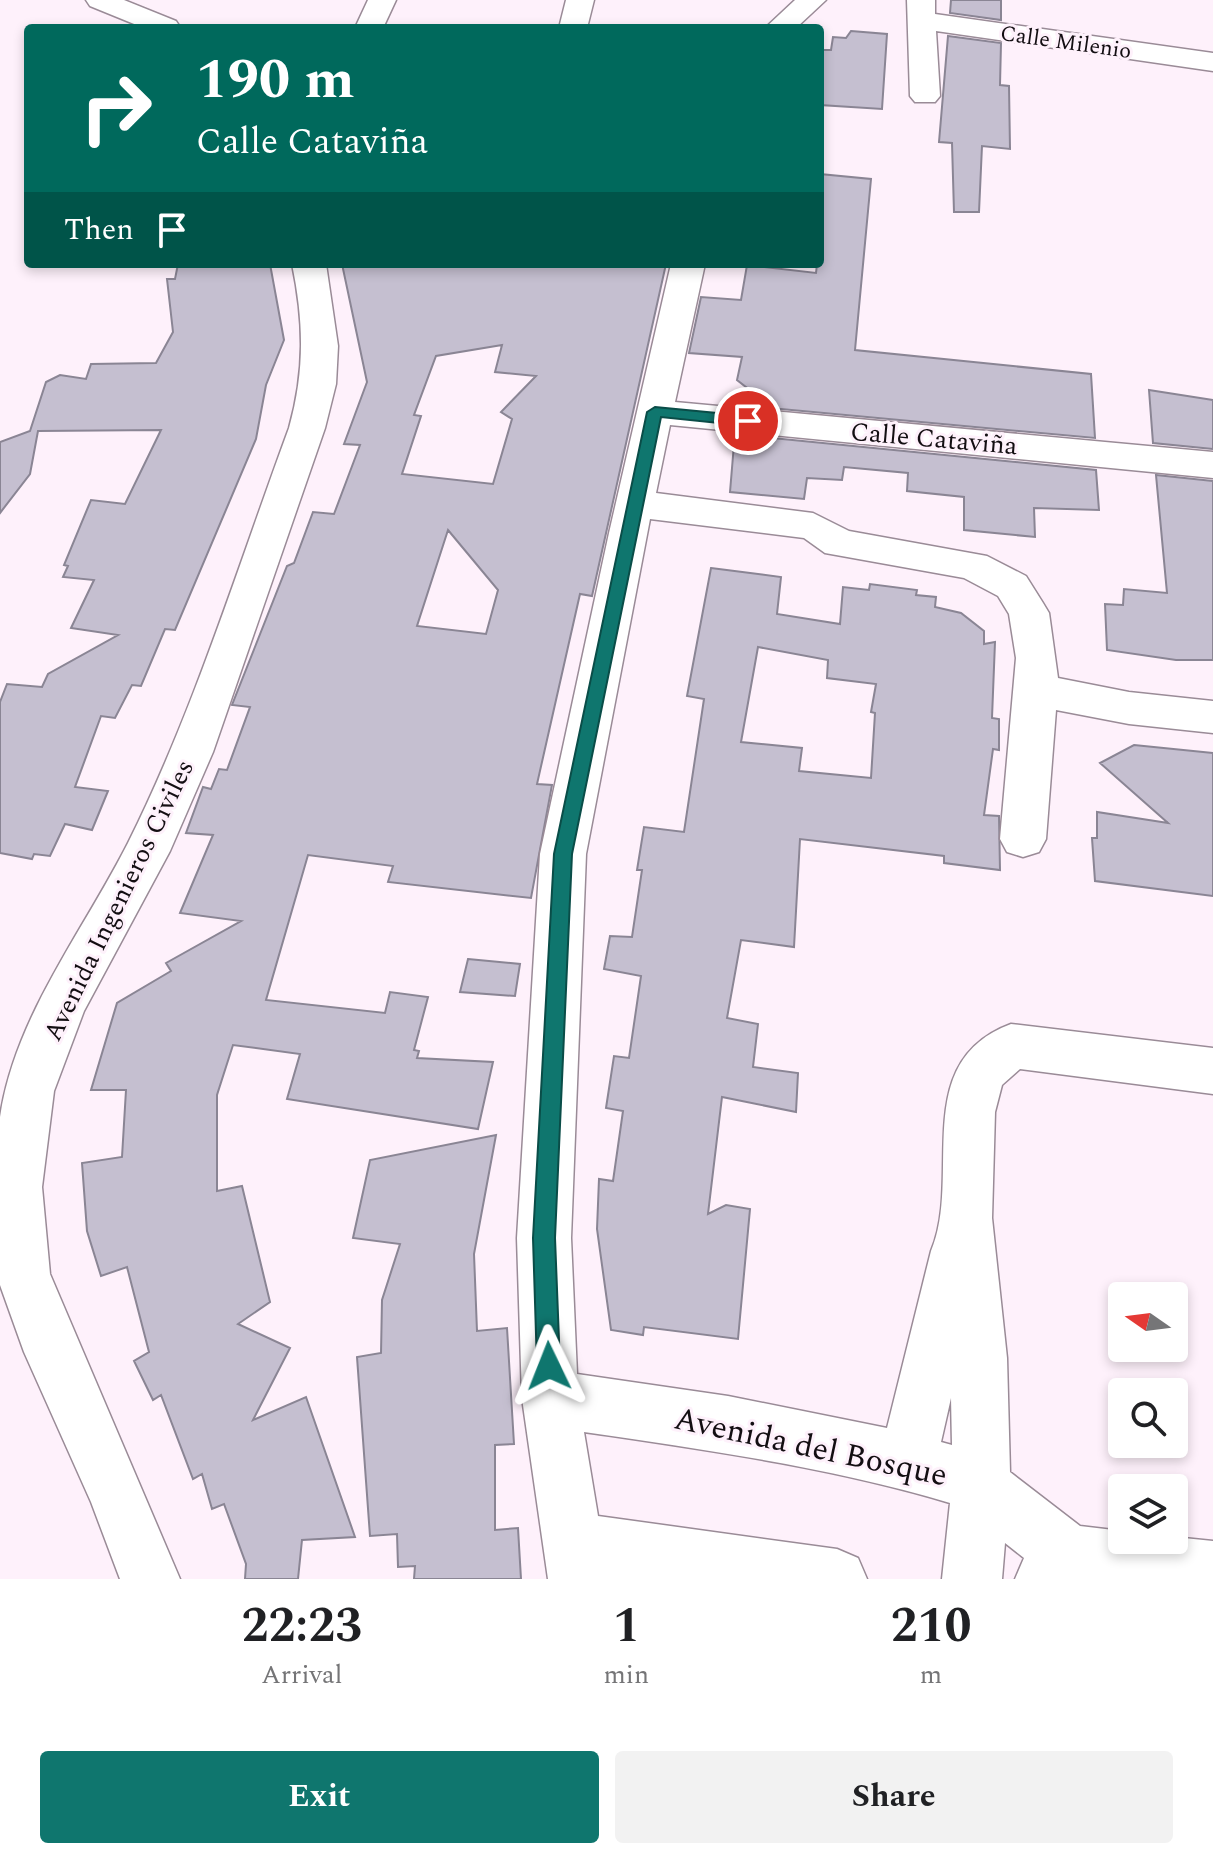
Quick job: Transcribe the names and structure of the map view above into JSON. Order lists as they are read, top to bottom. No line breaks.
{"streets":{"street":["Calle Milenio","Calle Cataviña","Avenida Ingenieros Civiles","Avenida del Bosque"]},"north":"left","page":{"turn":["190 m","Calle Cataviña"],"then":"Then","eta":["22:23","Arrival","1","min","210","m"],"buttons":["Exit","Share"]}}
